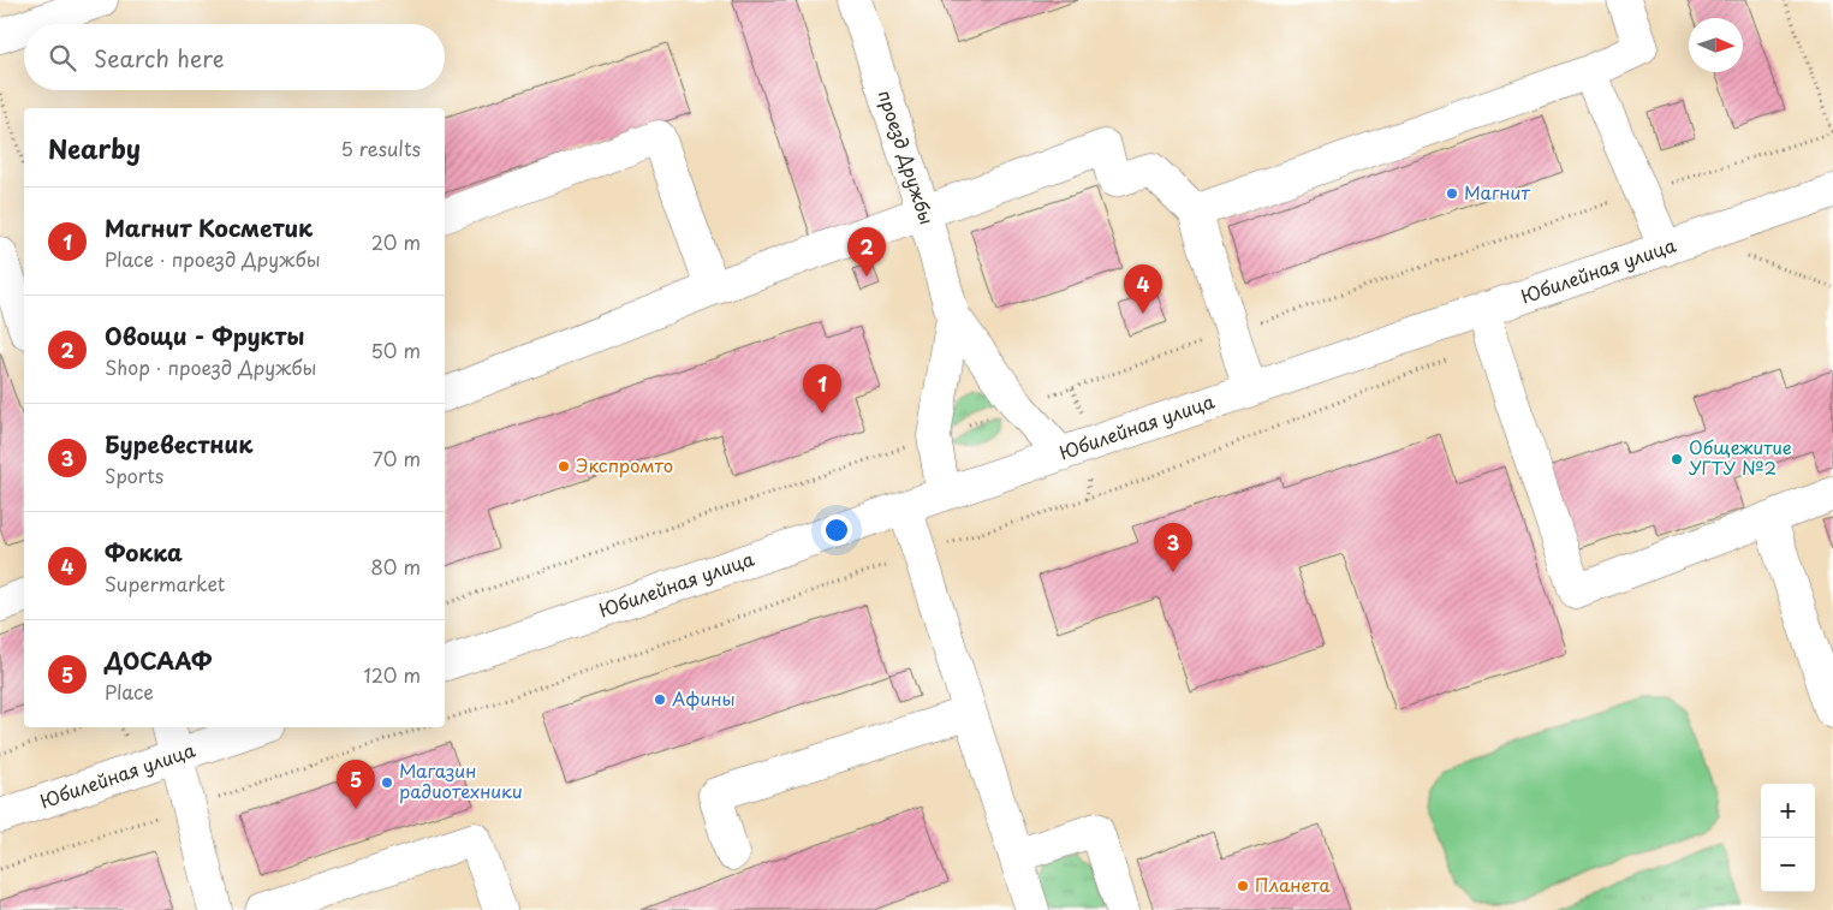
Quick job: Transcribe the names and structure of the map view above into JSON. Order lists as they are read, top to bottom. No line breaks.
{"streets":{"street":["проезд Дружбы","Юбилейная улица"]},"crossings":[["проезд Дружбы","Юбилейная улица"]],"places":["Магнит","Общежитие УГТУ №2","Экспромто","Афины","Магазин радиотехники","Планета"],"north":"right","page":{"search":"Search here","heading":["Nearby","5 results"],"list":[{"mark":"1","name":"Магнит Косметик","note":"Place · проезд Дружбы","value":"20 m"},{"mark":"2","name":"Овощи - Фрукты","note":"Shop · проезд Дружбы","value":"50 m"},{"mark":"3","name":"Буревестник","note":"Sports","value":"70 m"},{"mark":"4","name":"Фокка","note":"Supermarket","value":"80 m"},{"mark":"5","name":"ДОСААФ","note":"Place","value":"120 m"}],"pins":["2","4","1","3","5"],"map_buttons":["+","−"]}}
